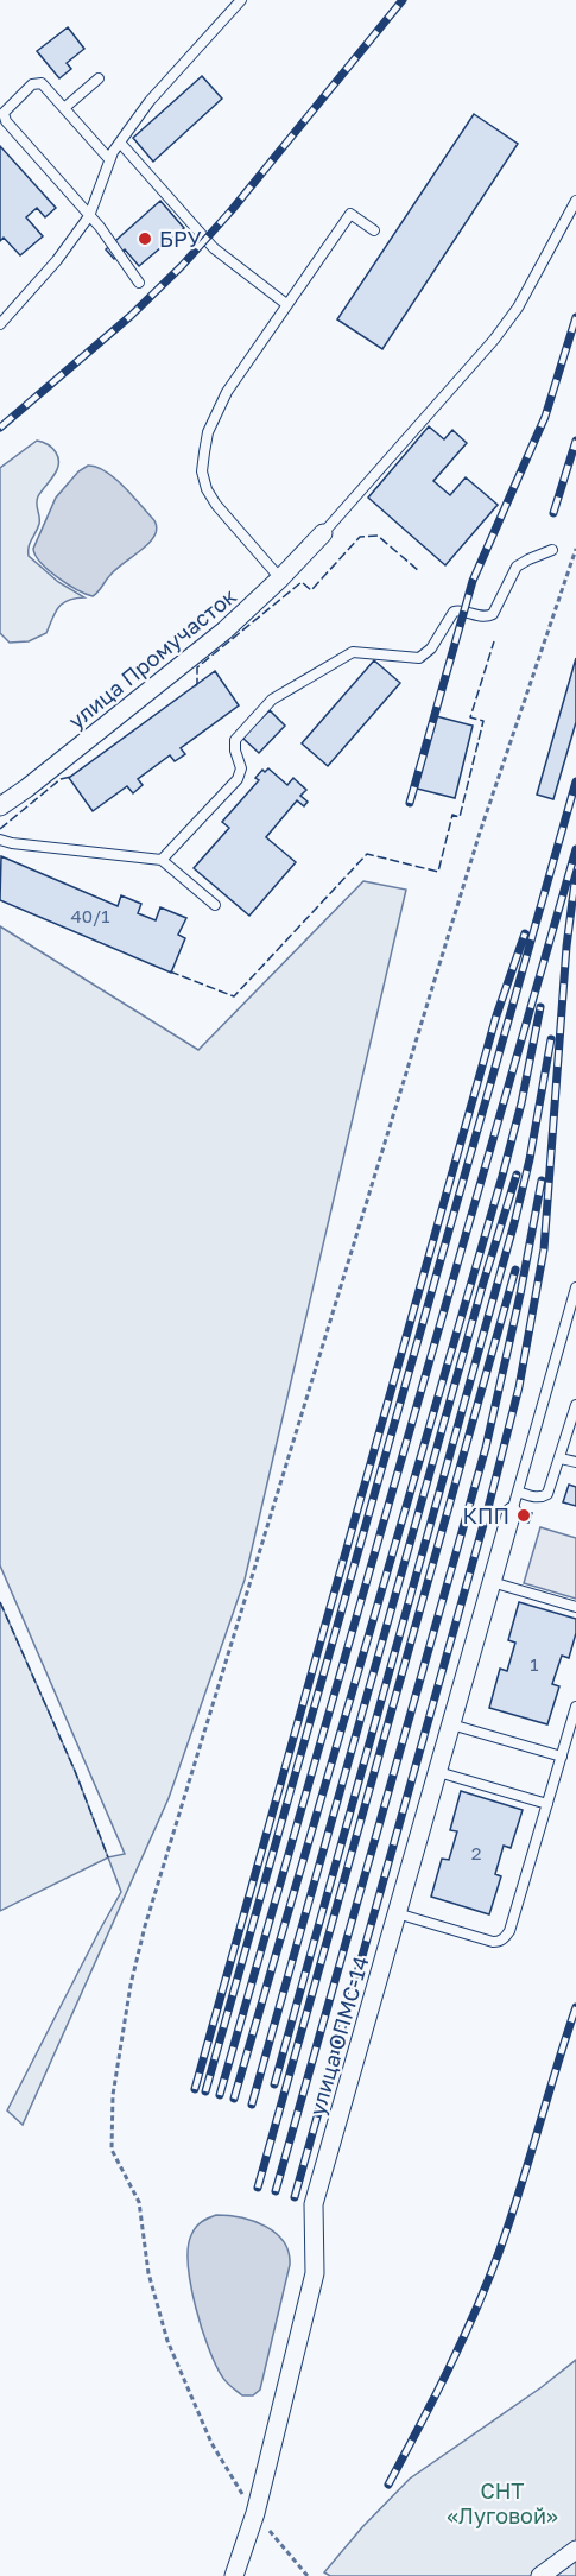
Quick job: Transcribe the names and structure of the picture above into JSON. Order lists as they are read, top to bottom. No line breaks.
{"streets":{"street":["улица Промучасток","улица ОПМС-14"]},"parks":["СНТ «Луговой»"],"places":["БРУ","КПП"],"house_numbers":["40/1","1","2"]}
